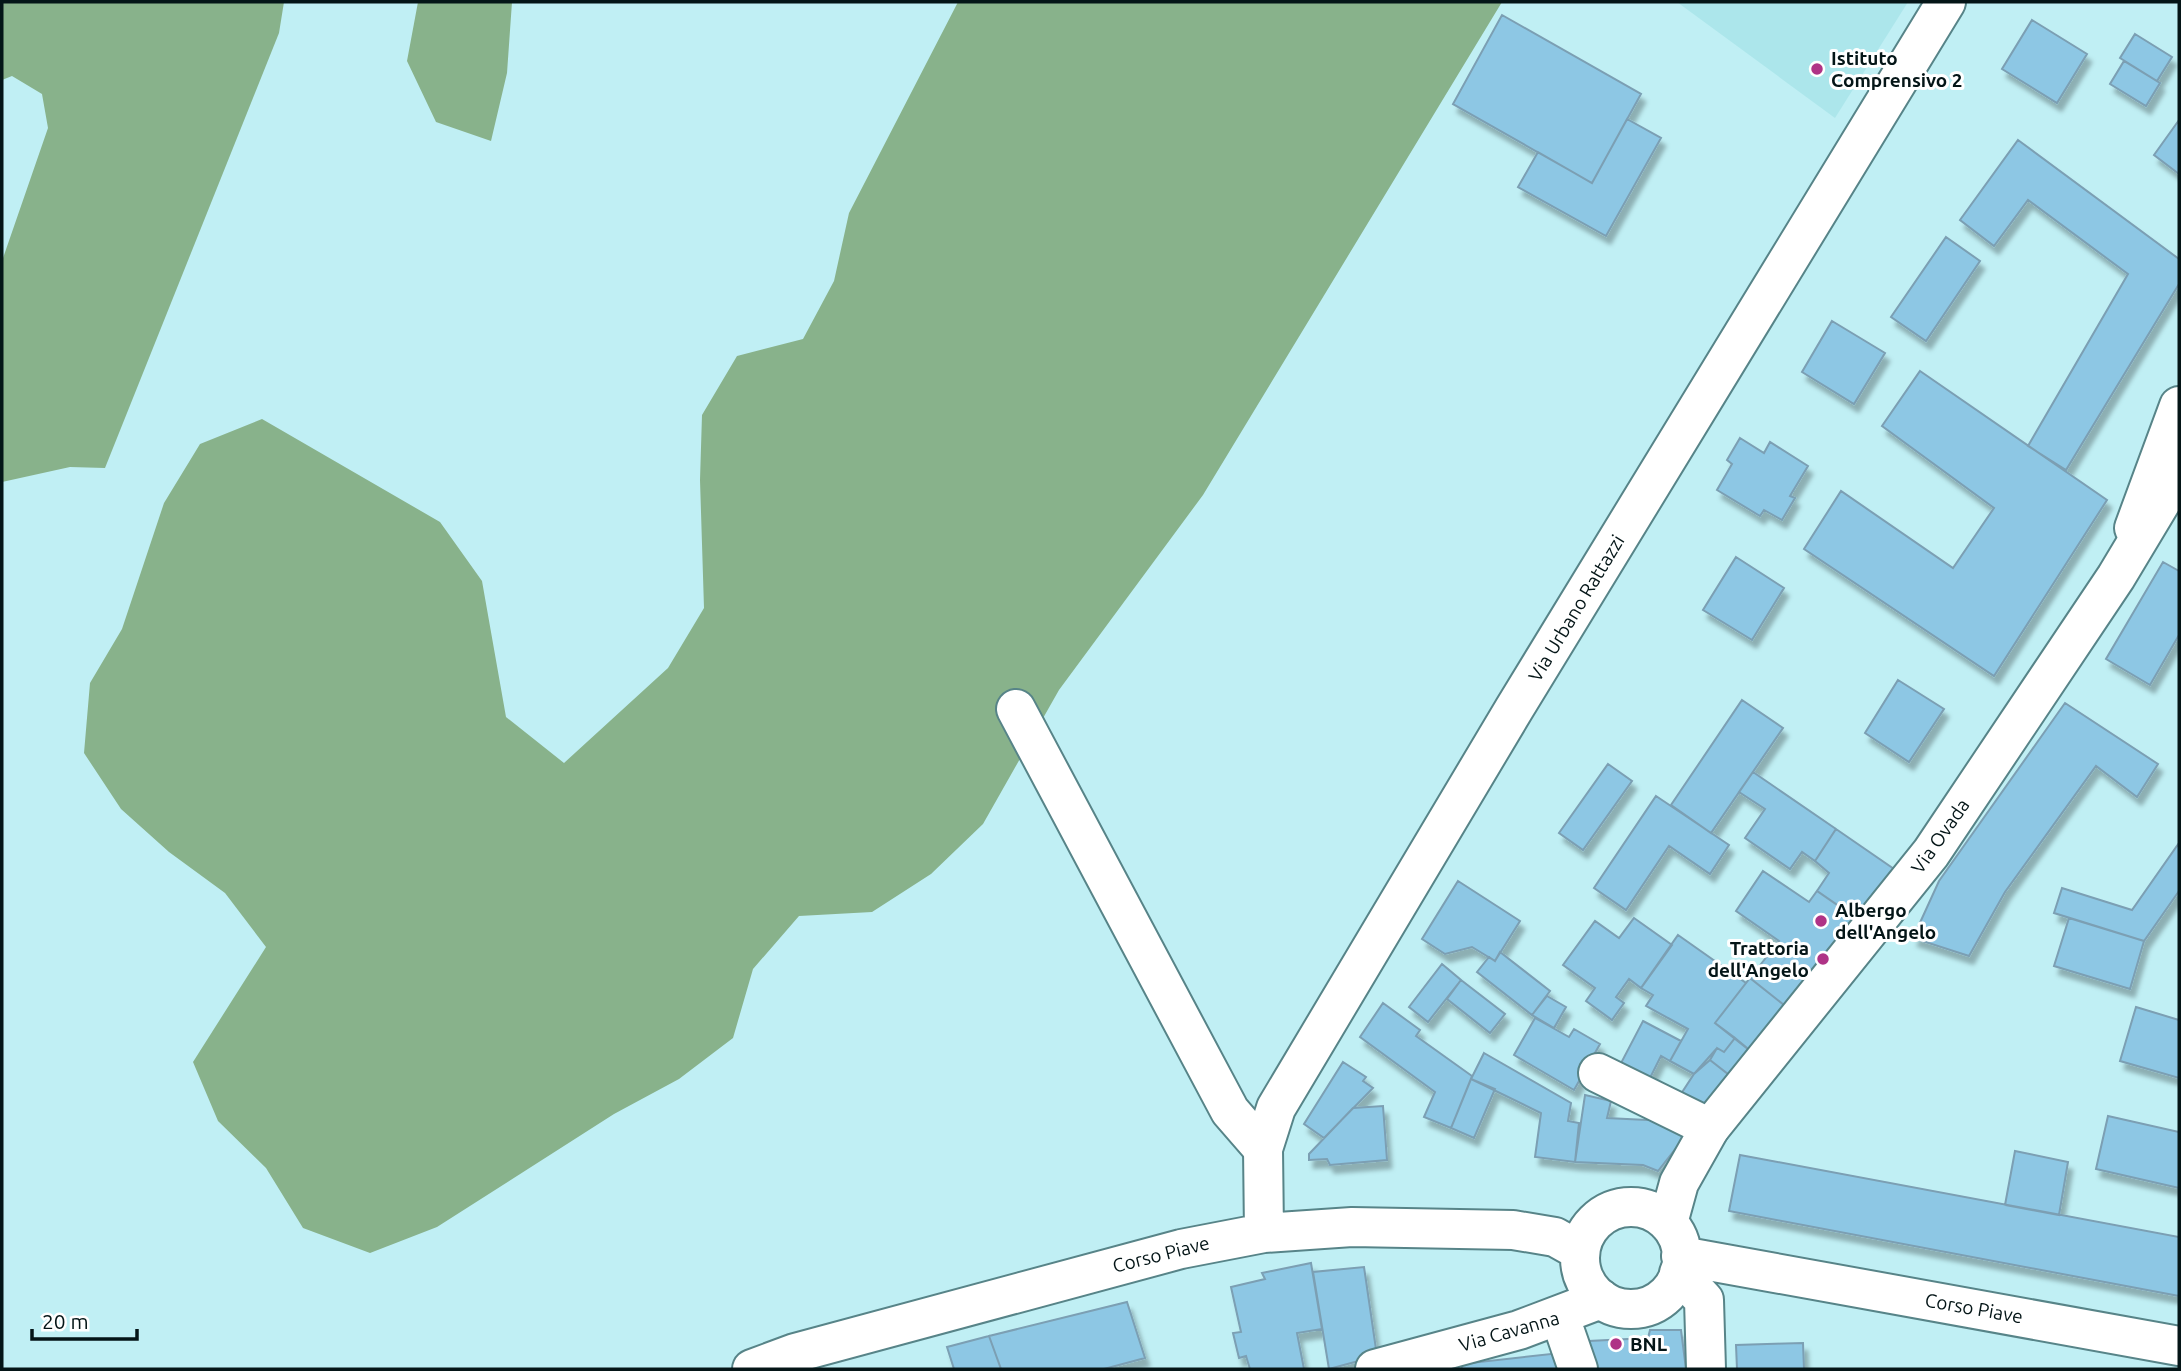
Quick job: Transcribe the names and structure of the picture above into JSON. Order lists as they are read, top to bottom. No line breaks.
{"streets":{"main road":["Via Urbano Rattazzi","Via Ovada","Corso Piave","Via Cavanna"]},"crossings":[["Via Urbano Rattazzi","Corso Piave"],["Via Ovada","Corso Piave"],["Via Ovada","Via Cavanna"],["Corso Piave","Via Cavanna"]],"places":["Istituto Comprensivo 2","Albergo dell'Angelo","Trattoria dell'Angelo","BNL"],"scale_bar":"20 m"}
